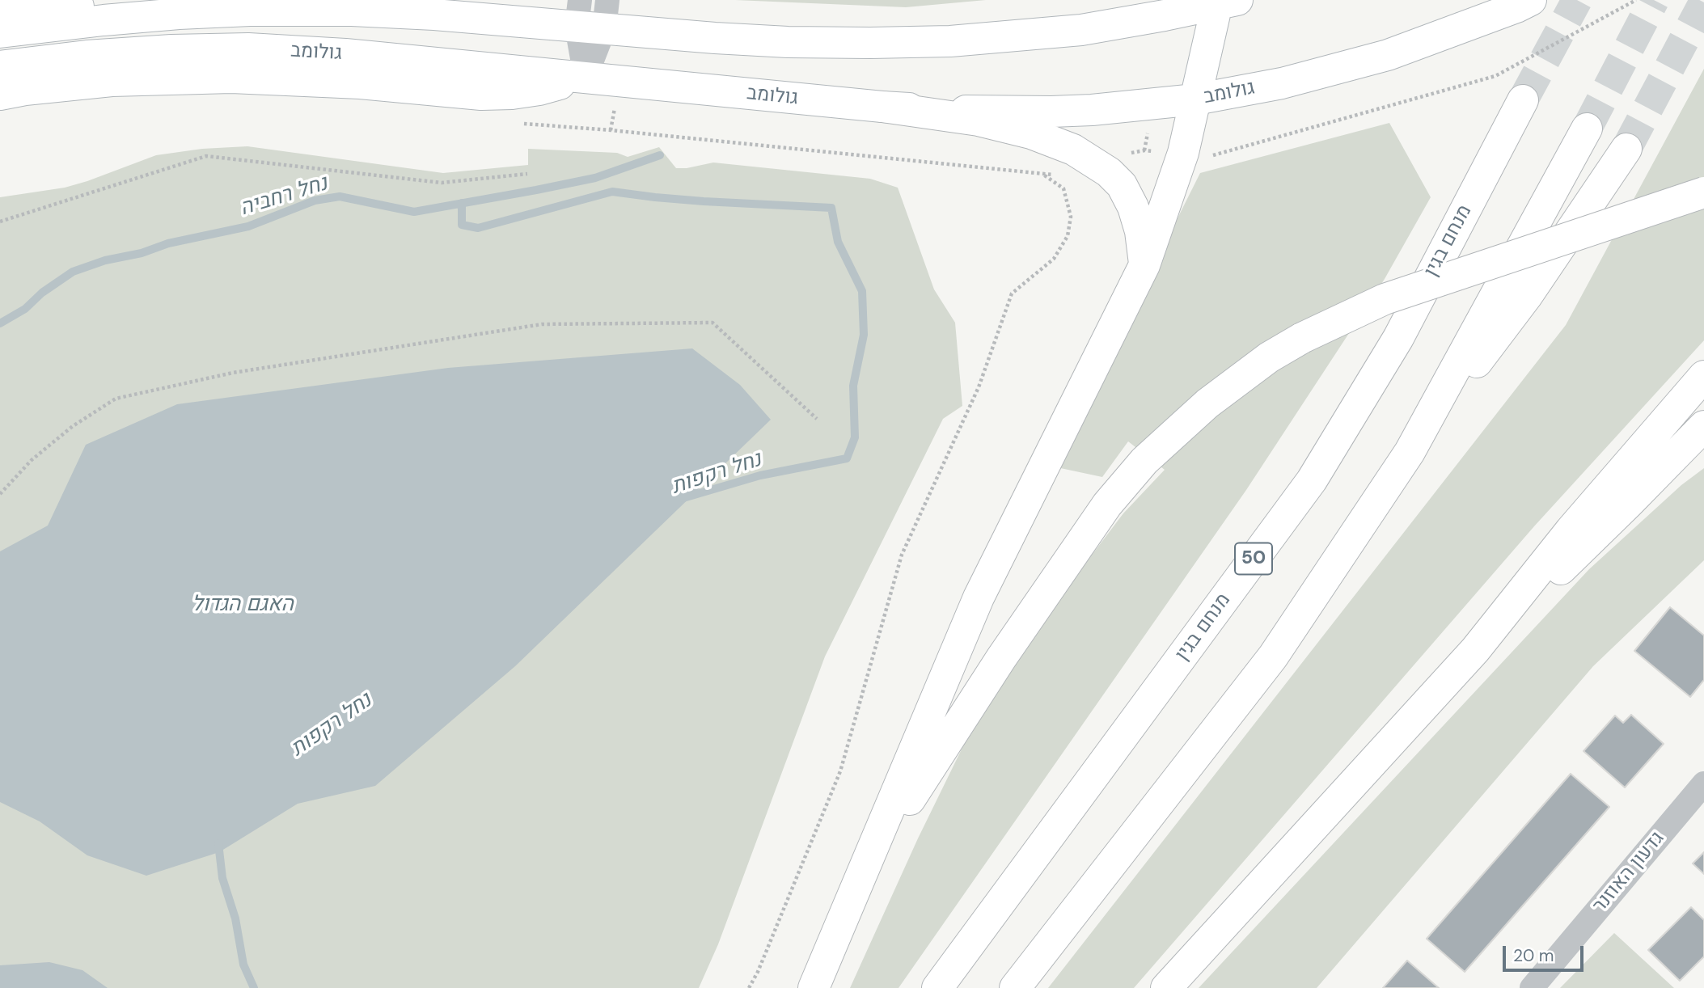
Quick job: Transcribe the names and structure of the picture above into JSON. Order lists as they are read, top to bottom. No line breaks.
{"streets":{"main road":["גולומב","מנחם בגין","50"],"street":["גדעון האוזנר"]},"water":["נחל רחביה","נחל רקפות","האגם הגדול"],"scale_bar":"20 m"}
